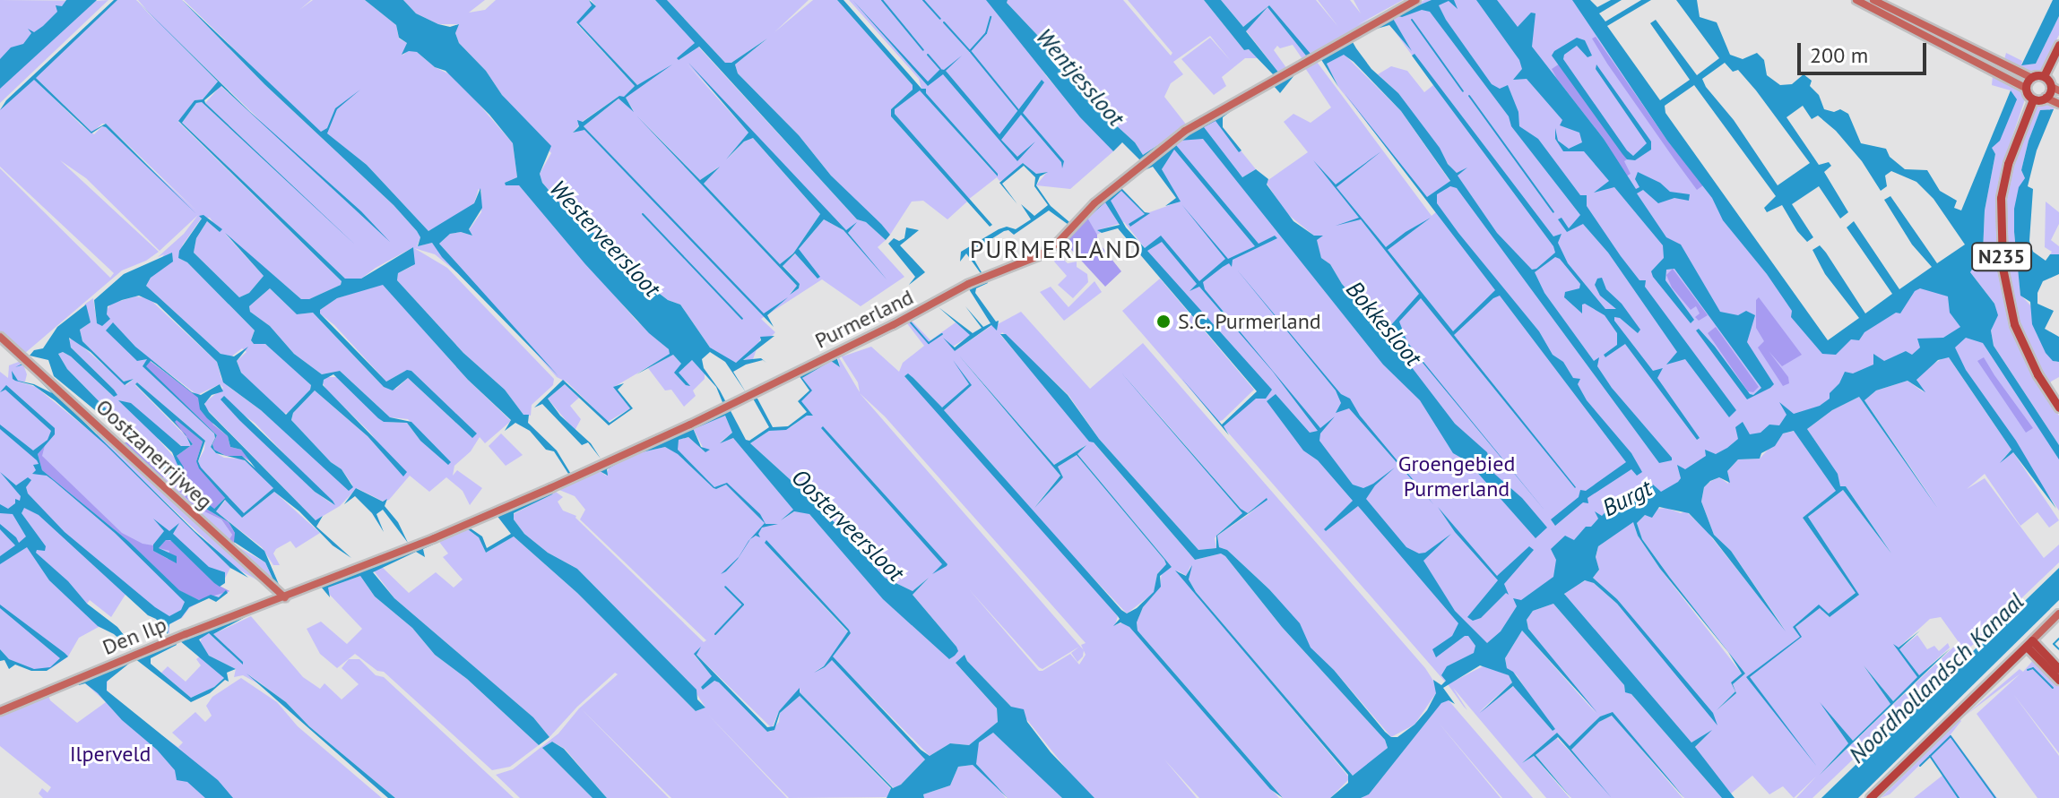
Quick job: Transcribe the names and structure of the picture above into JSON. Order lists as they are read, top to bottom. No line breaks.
{"streets":{"main road":["N235"],"street":["Purmerland","Oostzanerrijweg","Den Ilp"]},"crossings":[["Purmerland","Oostzanerrijweg"],["Purmerland","Den Ilp"],["Oostzanerrijweg","Den Ilp"]],"districts":["PURMERLAND"],"water":["Wentjessloot","Westerveersloot","Bokkesloot","Burgt","Oosterveersloot","Noordhollandsch Kanaal"],"parks":["Groengebied Purmerland","Ilperveld"],"places":["S.C. Purmerland"],"scale_bar":"200 m"}
